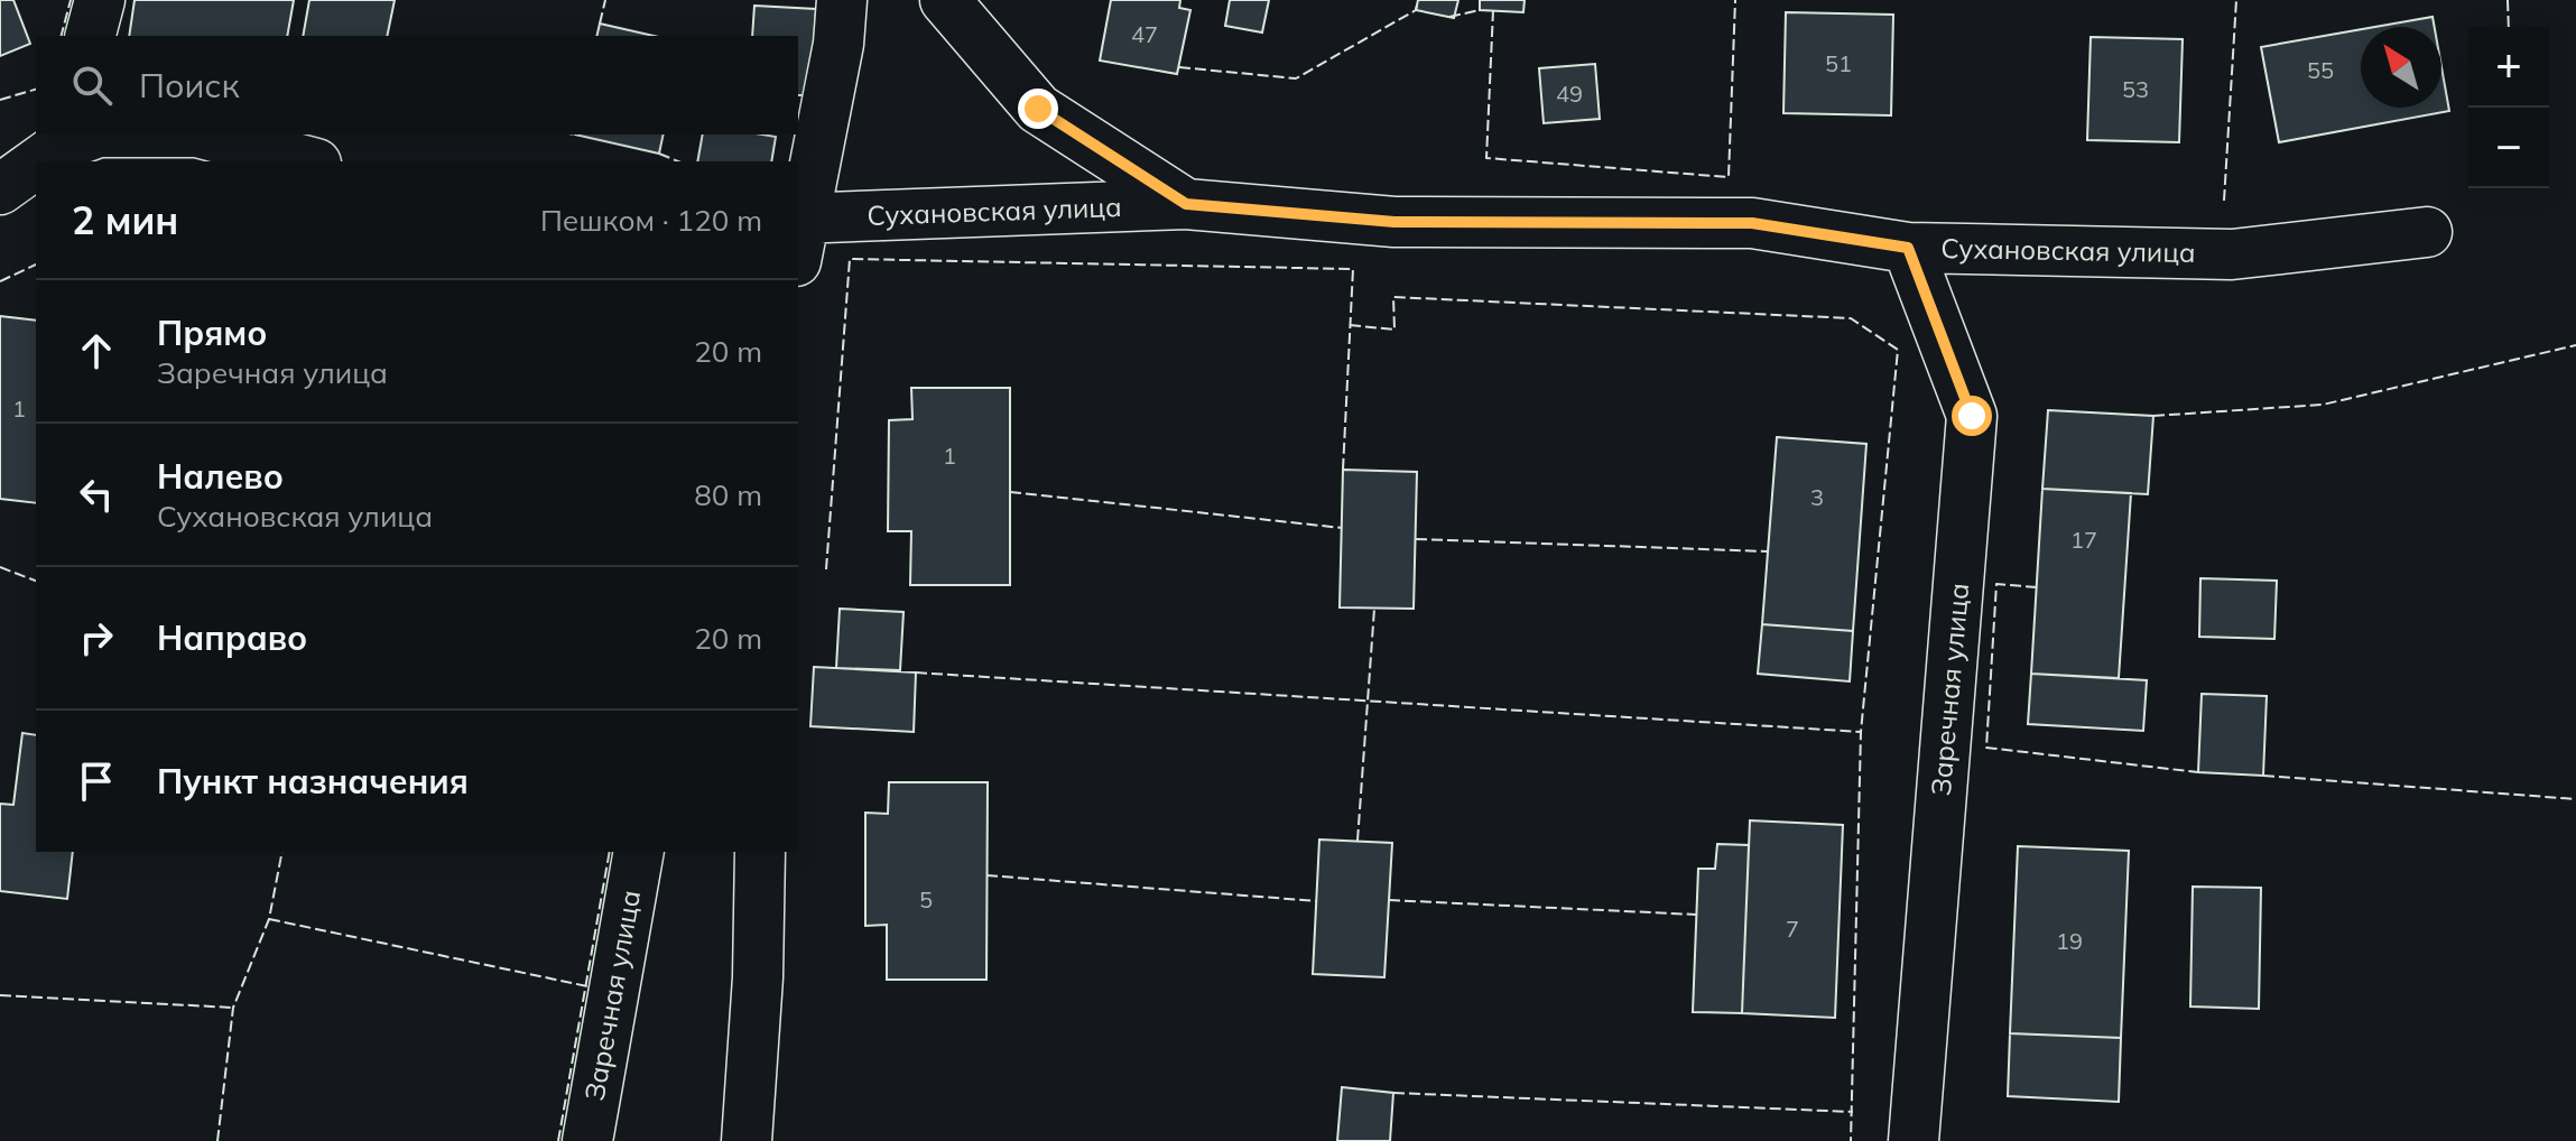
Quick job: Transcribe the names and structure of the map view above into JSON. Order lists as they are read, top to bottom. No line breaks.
{"streets":{"street":["Сухановская улица","Заречная улица"]},"crossings":[["Сухановская улица","Заречная улица"]],"house_numbers":["47","51","55","53","49","1","1","3","17","5","7","19"],"north":"top left","page":{"map_buttons":["+","−"],"search":"Поиск","heading":["2 мин","Пешком · 120 m"],"list":[["Прямо","Заречная улица","20 m"],["Налево","Сухановская улица","80 m"],["Направо","20 m"],"Пункт назначения"]}}
